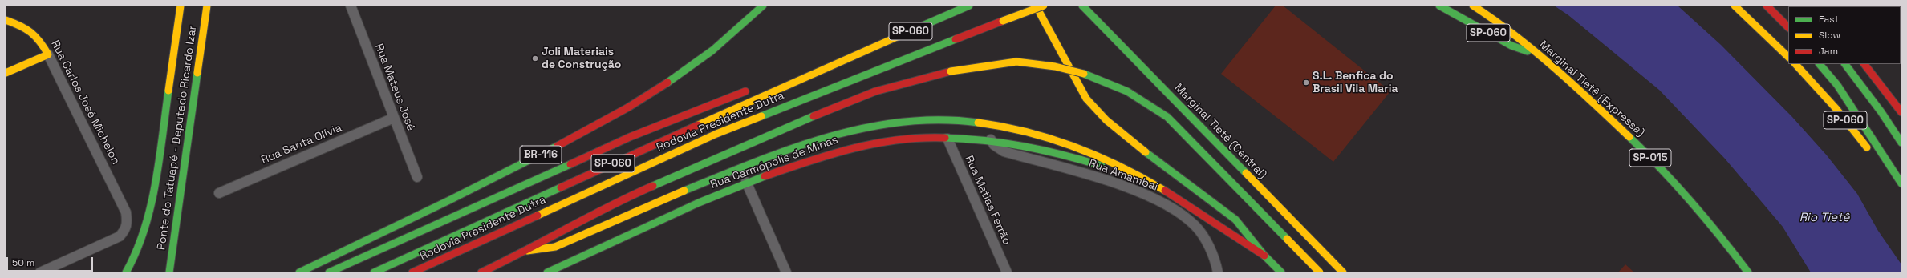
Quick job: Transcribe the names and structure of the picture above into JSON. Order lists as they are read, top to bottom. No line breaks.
{"streets":{"main road":["SP-060","Marginal Tietê (Expressa)","Rua Carlos José Michelon","Rodovia Presidente Dutra","Marginal Tietê (Central)","Ponte do Tatuapé - Deputado Ricardo Izar","BR-116","SP-015","Rua Carmópolis de Minas","Rua Amambaí"],"street":["Rua Mateus José","Rua Santa Olívia","Rua Matias Ferrão"]},"crossings":[["SP-060","Marginal Tietê (Expressa)"],["Rua Mateus José","Rua Santa Olívia"],["Rua Carmópolis de Minas","Rua Amambaí"],["Rua Carmópolis de Minas","Rua Matias Ferrão"],["Rua Amambaí","Rua Matias Ferrão"]],"water":["Rio Tietê"],"places":["Joli Materiais de Construção","S.L. Benfica do Brasil Vila Maria"],"legend":["Fast","Slow","Jam"],"scale_bar":"50 m"}
